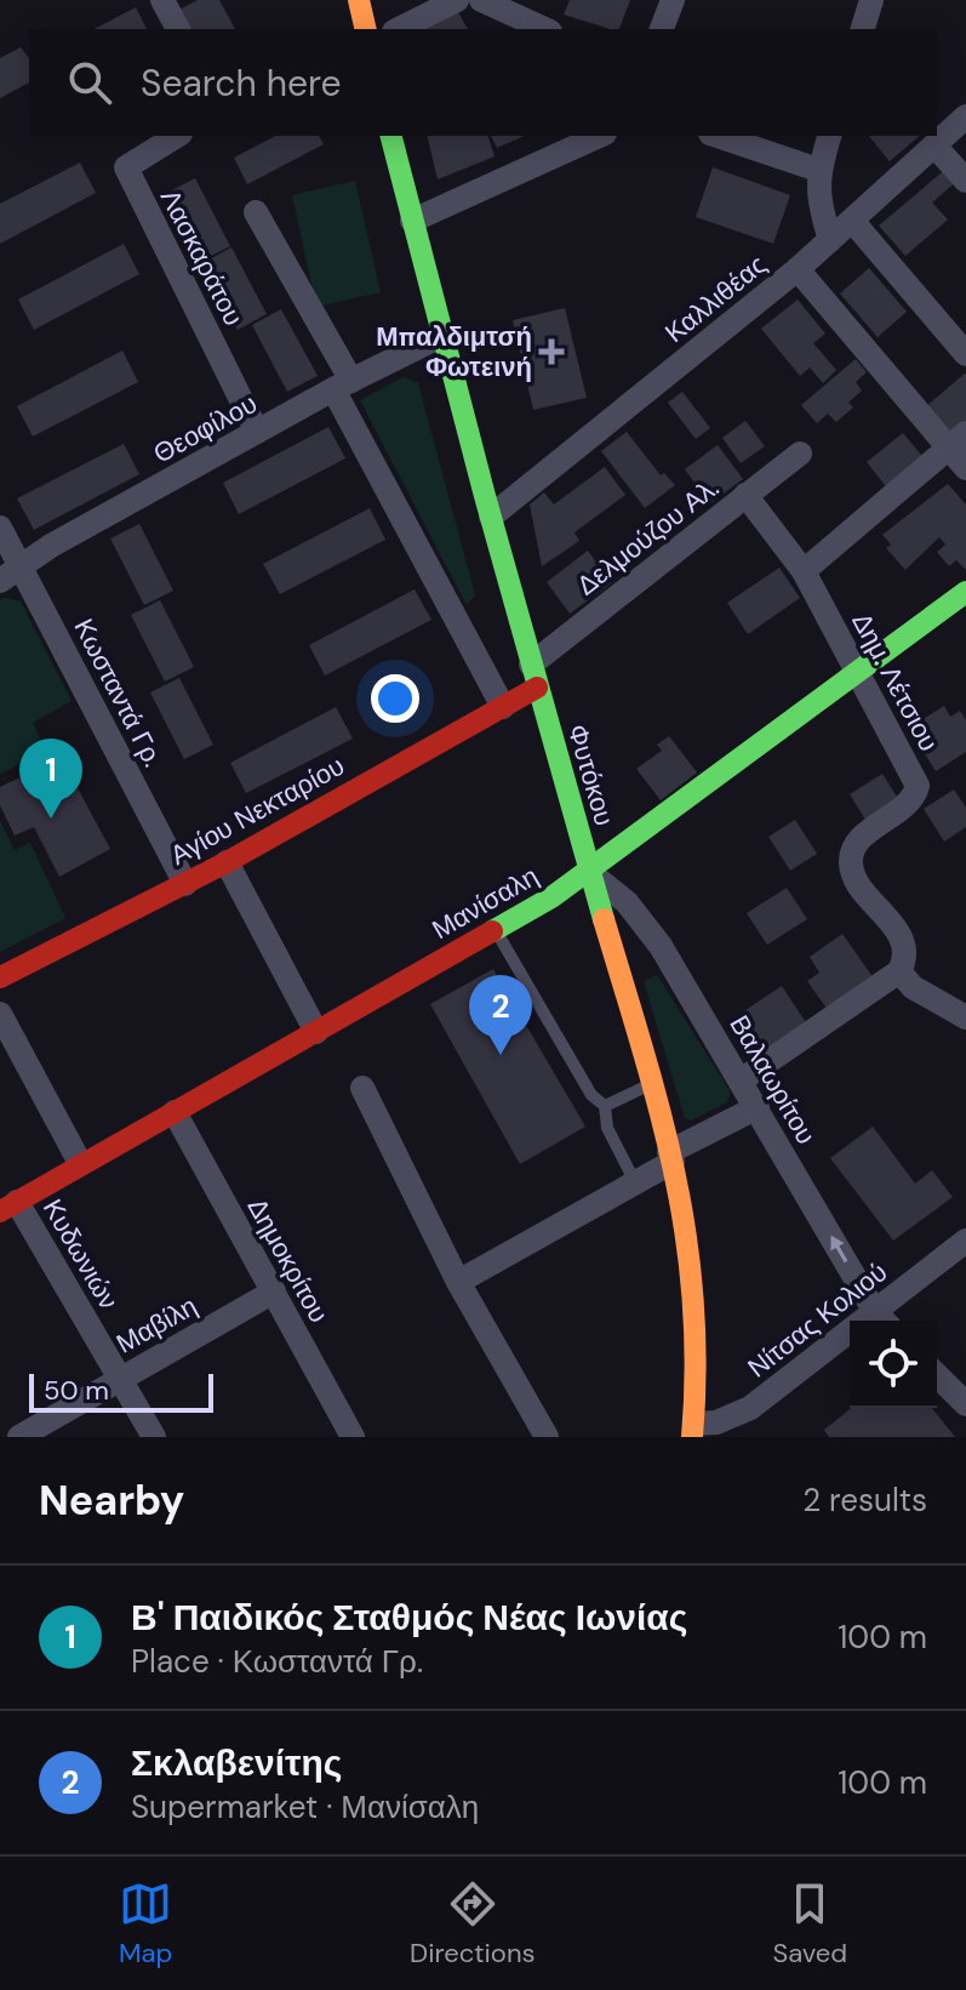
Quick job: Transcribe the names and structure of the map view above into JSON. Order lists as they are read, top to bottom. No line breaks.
{"streets":{"street":["Λασκαράτου","Καλλιθέας","Θεοφίλου","Δελμούζου Αλ.","Δημ. Λέτσιου","Κωσταντά Γρ.","Φυτόκου","Αγίου Νεκταρίου","Μανίσαλη","Βαλαωρίτου","Κυδωνιών","Δημοκρίτου","Νίτσας Κολιού","Μαβίλη"]},"crossings":[["Λασκαράτου","Θεοφίλου"],["Καλλιθέας","Φυτόκου"],["Θεοφίλου","Κωσταντά Γρ."],["Θεοφίλου","Φυτόκου"],["Δελμούζου Αλ.","Δημ. Λέτσιου"],["Δελμούζου Αλ.","Φυτόκου"],["Δελμούζου Αλ.","Αγίου Νεκταρίου"],["Δημ. Λέτσιου","Μανίσαλη"],["Κωσταντά Γρ.","Αγίου Νεκταρίου"],["Φυτόκου","Αγίου Νεκταρίου"],["Φυτόκου","Μανίσαλη"],["Φυτόκου","Βαλαωρίτου"],["Φυτόκου","Νίτσας Κολιού"],["Μανίσαλη","Βαλαωρίτου"],["Μανίσαλη","Κυδωνιών"],["Μανίσαλη","Δημοκρίτου"],["Βαλαωρίτου","Νίτσας Κολιού"],["Κυδωνιών","Μαβίλη"],["Δημοκρίτου","Μαβίλη"]],"one_way":["Βαλαωρίτου"],"places":{"health":["Μπαλδιμτσή Φωτεινή"]},"scale_bar":"50 m","page":{"search":"Search here","pins":["1","2"],"scale":"50 m","heading":["Nearby","2 results"],"list":[{"mark":"1","name":"Β' Παιδικός Σταθμός Νέας Ιωνίας","note":"Place · Κωσταντά Γρ.","value":"100 m"},{"mark":"2","name":"Σκλαβενίτης","note":"Supermarket · Μανίσαλη","value":"100 m"}],"nav":["Map","Directions","Saved"]}}
